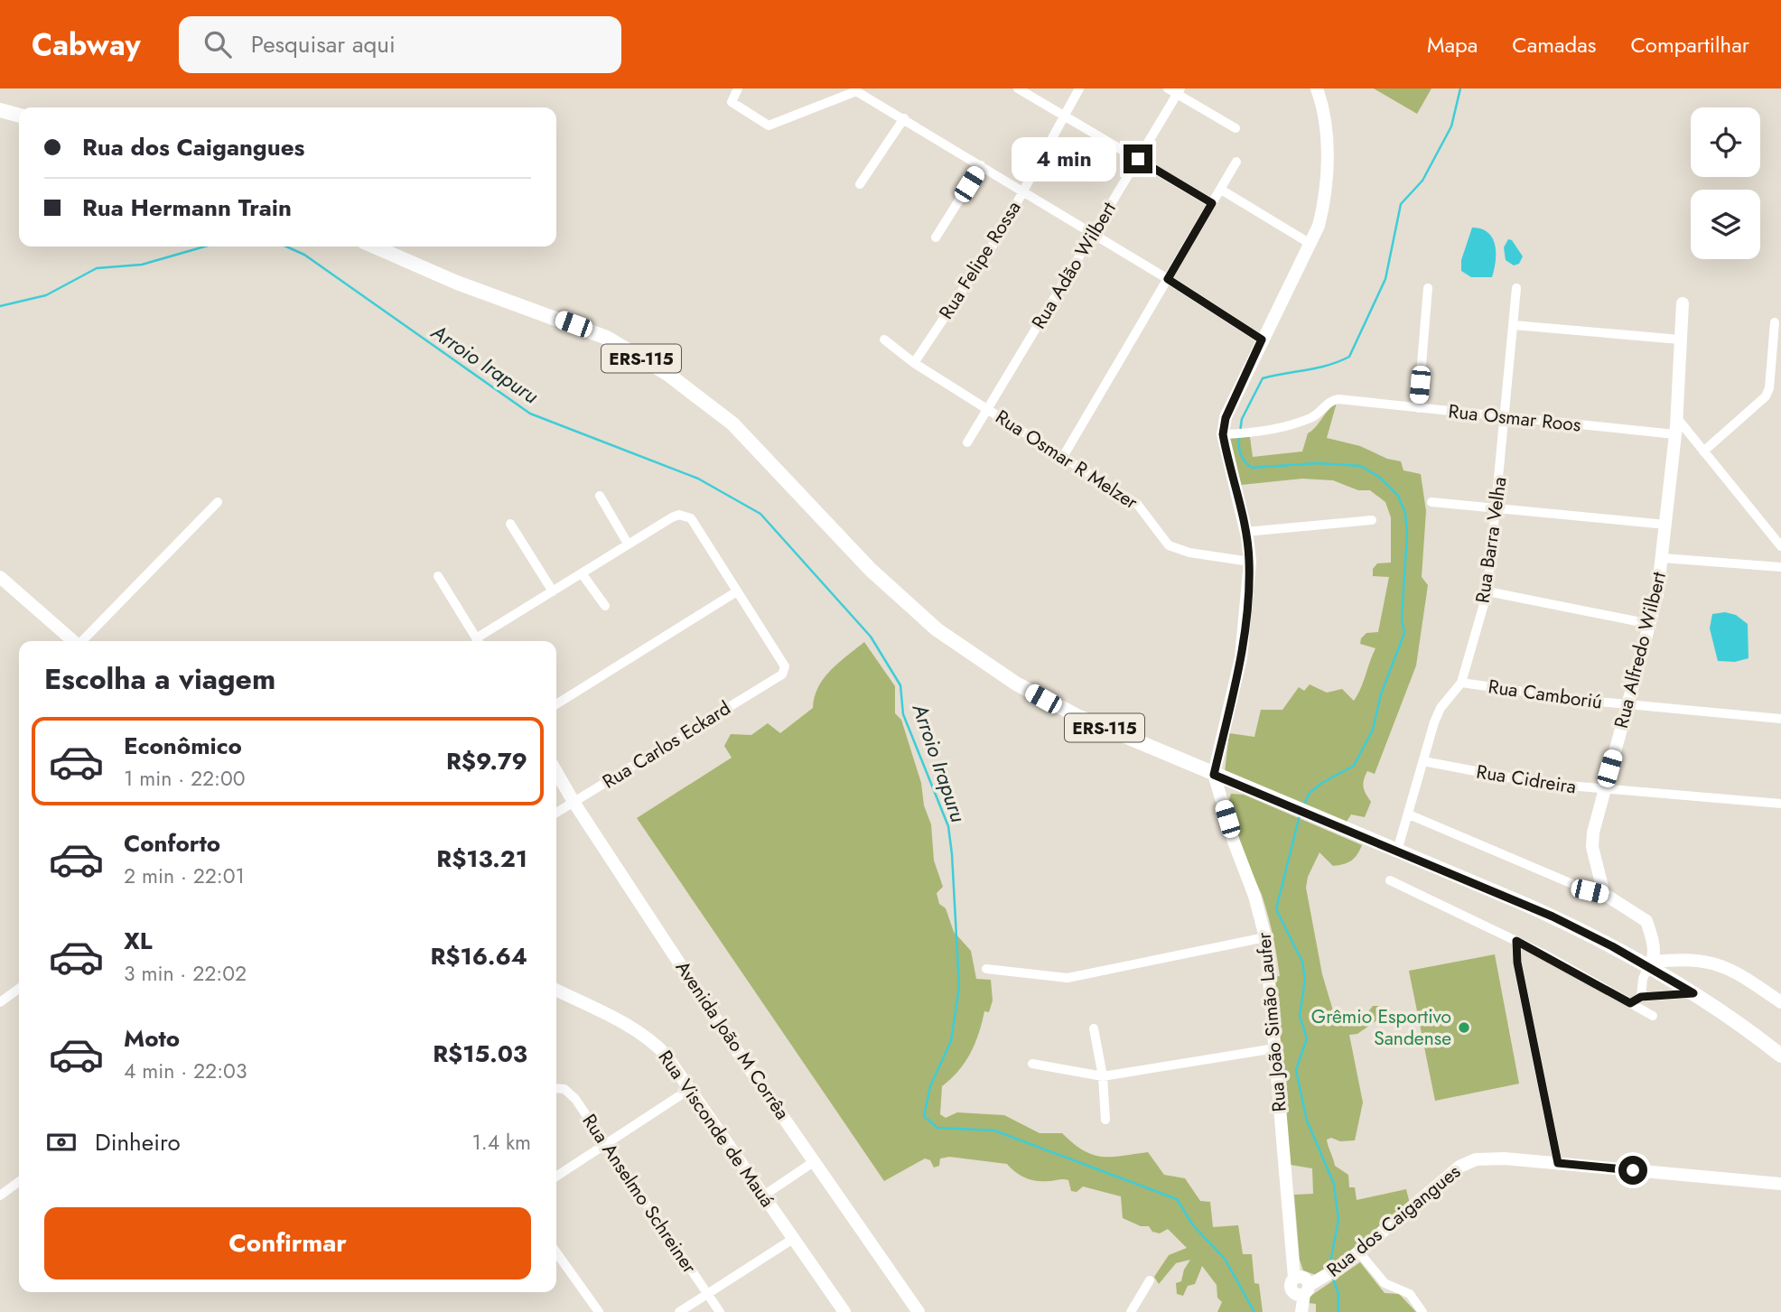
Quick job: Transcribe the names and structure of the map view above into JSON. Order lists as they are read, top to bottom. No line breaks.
{"streets":{"main road":["ERS-115"],"street":["Rua Felipe Rossa","Rua Adão Wilbert","Rua Osmar Roos","Rua Osmar R Melzer","Rua Barra Velha","Rua Alfredo Wilbert","Rua Camboriú","Rua Carlos Eckard","Rua Cidreira","Rua João Simão Laufer","Avenida João M Corrêa","Rua Visconde de Mauá","Rua Anselmo Schreiner","Rua dos Caigangues"]},"crossings":[["Rua Felipe Rossa","Rua Osmar R Melzer"],["Rua Adão Wilbert","Rua Osmar R Melzer"],["ERS-115","Rua Barra Velha"],["ERS-115","Rua João Simão Laufer"],["Rua Osmar Roos","Rua Barra Velha"],["Rua Osmar Roos","Rua Alfredo Wilbert"],["Rua Barra Velha","Rua Camboriú"],["Rua Barra Velha","Rua Cidreira"],["Rua Alfredo Wilbert","Rua Camboriú"],["Rua Alfredo Wilbert","Rua Cidreira"],["Rua Carlos Eckard","Avenida João M Corrêa"],["Rua João Simão Laufer","Rua dos Caigangues"]],"water":["Arroio Irapuru"],"places":["Grêmio Esportivo Sandense"],"page":{"header":"Cabway","search":"Pesquisar aqui","nav":["Mapa","Camadas","Compartilhar"],"banner":["Rua dos Caigangues","Rua Hermann Train"],"bubble":"4 min","heading":"Escolha a viagem","list":[{"name":"Econômico","note":"1 min · 22:00","value":"R$9.79"},{"name":"Conforto","note":"2 min · 22:01","value":"R$13.21"},{"name":"XL","note":"3 min · 22:02","value":"R$16.64"},{"name":"Moto","note":"4 min · 22:03","value":"R$15.03"}],"pay":["Dinheiro","1.4 km"],"buttons":"Confirmar"}}
